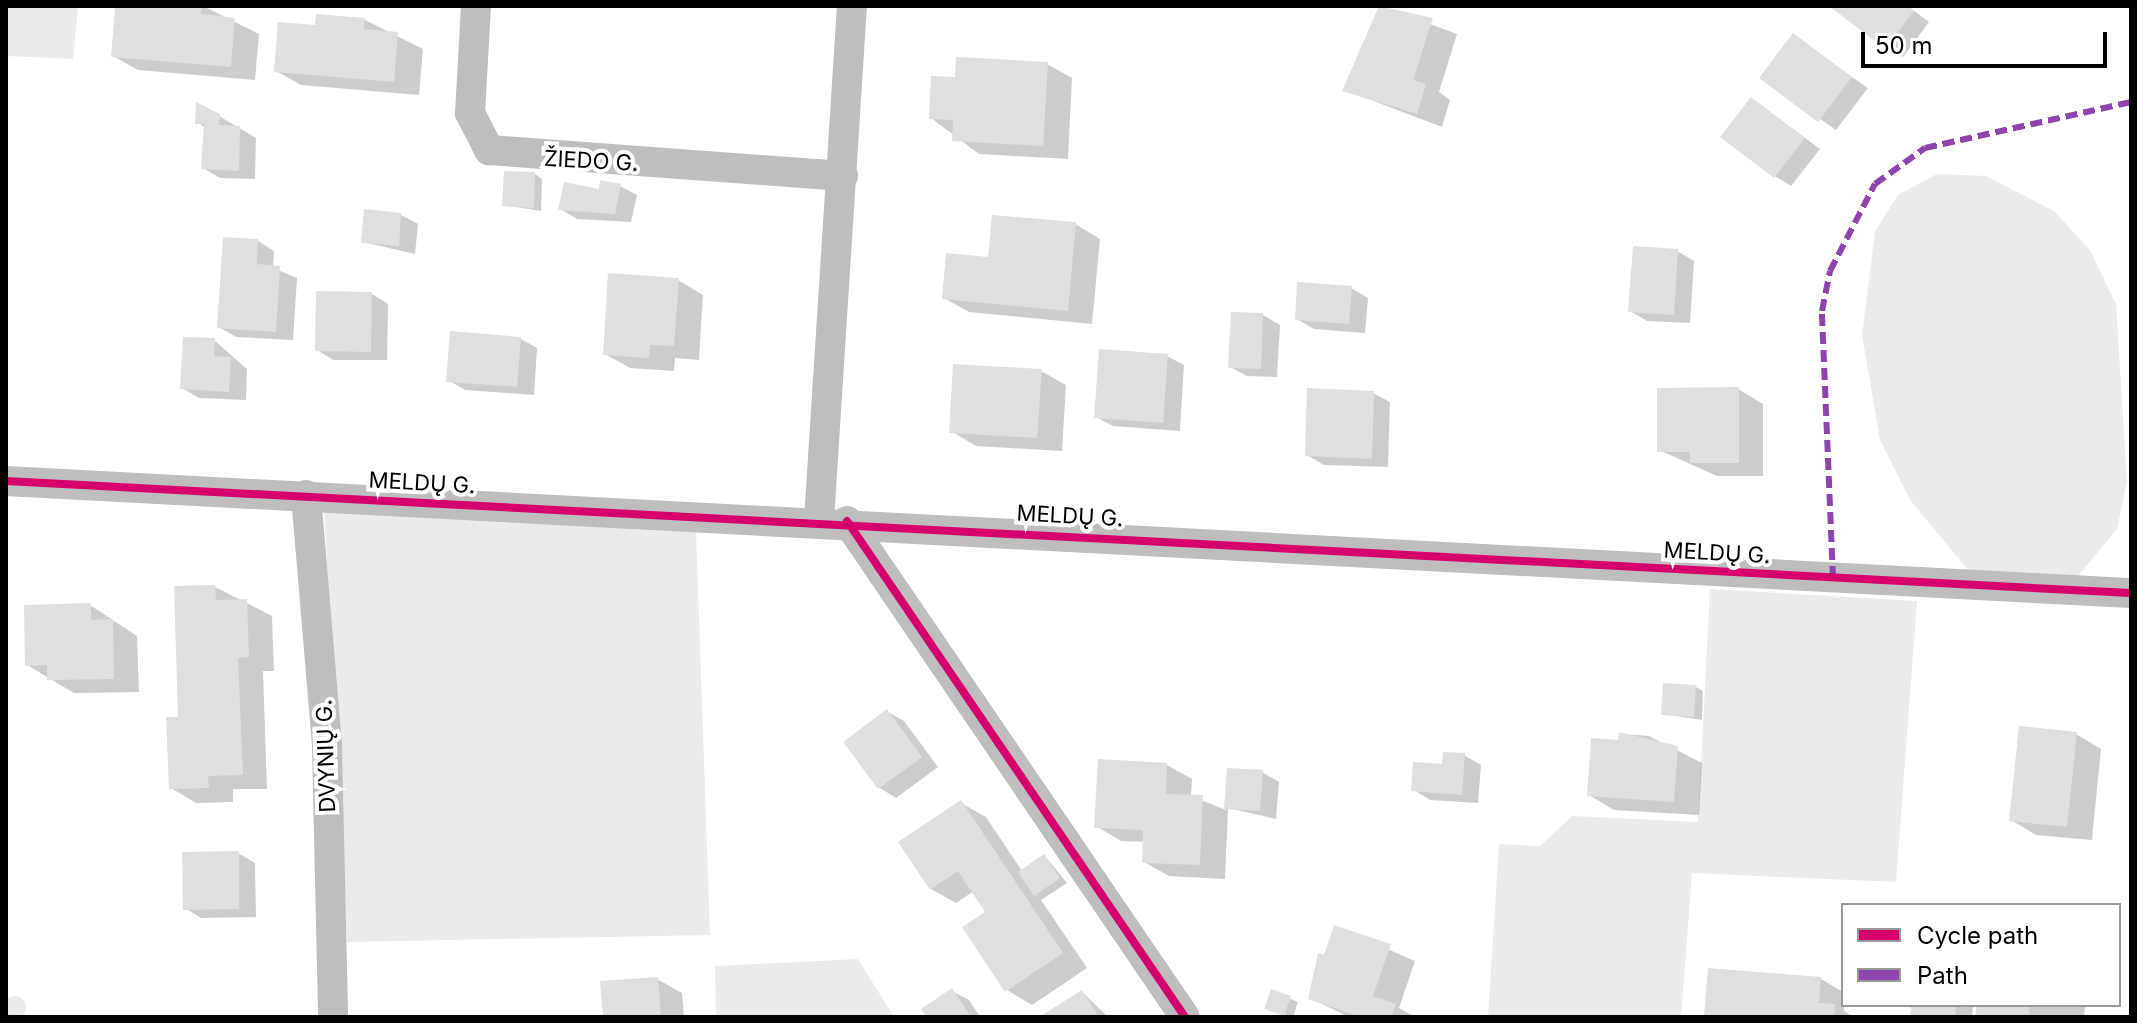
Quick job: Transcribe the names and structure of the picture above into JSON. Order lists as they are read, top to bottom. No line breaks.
{"streets":{"street":["ŽIEDO G.","MELDŲ G.","DVYNIŲ G."]},"crossings":[["MELDŲ G.","DVYNIŲ G."]],"legend":["Cycle path","Path"],"scale_bar":"50 m"}
